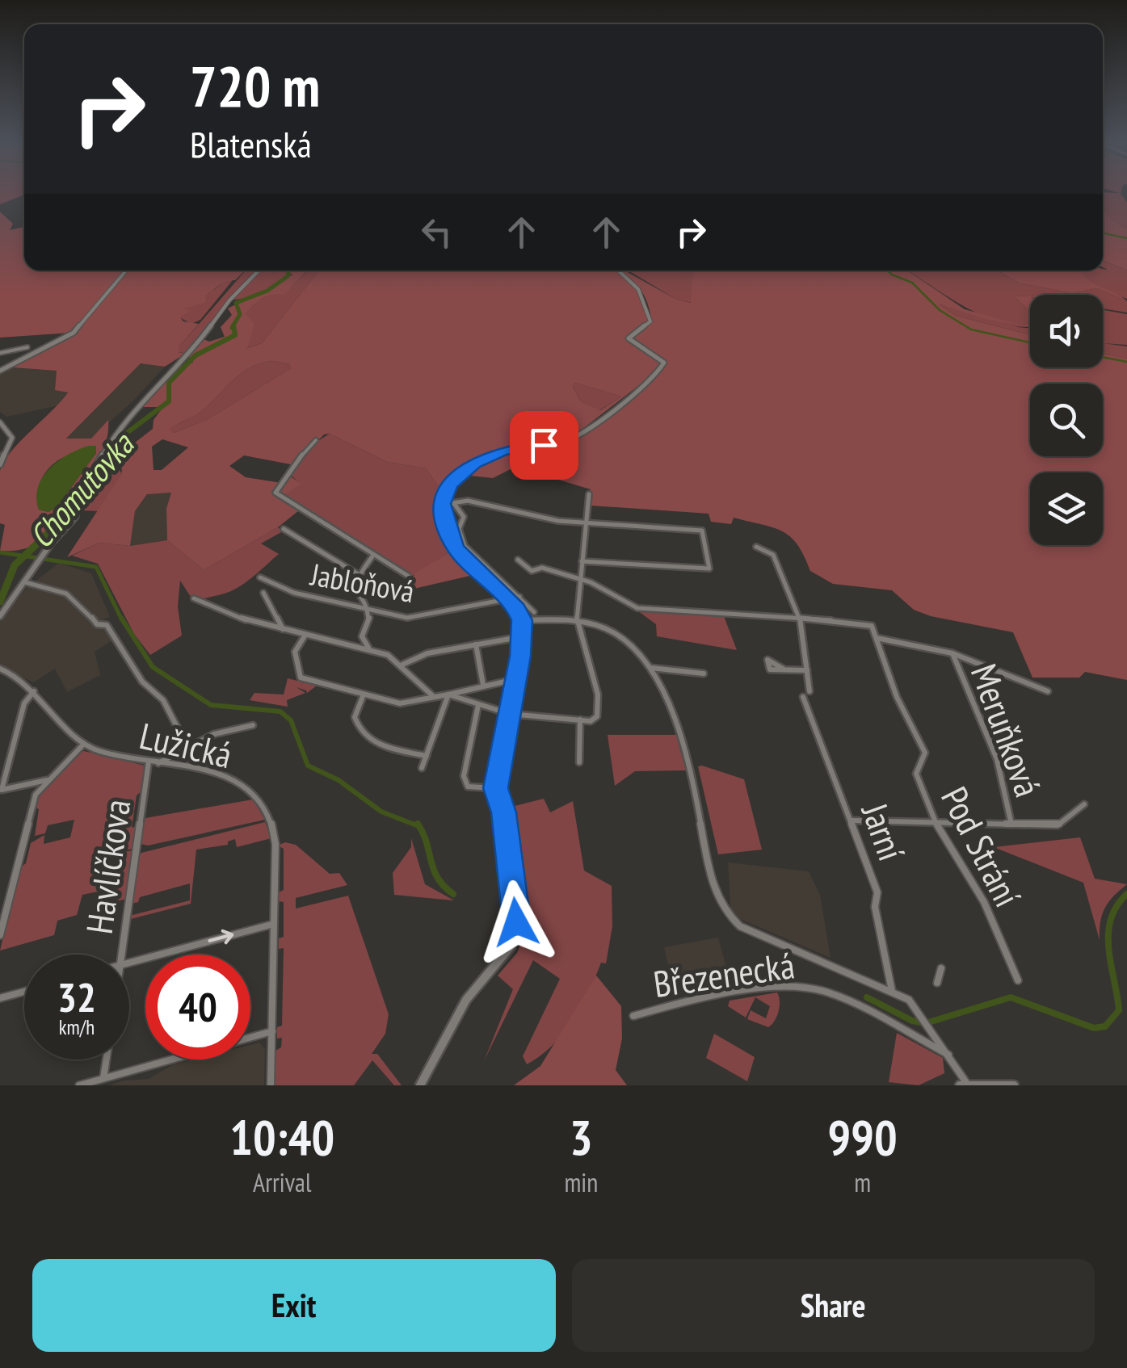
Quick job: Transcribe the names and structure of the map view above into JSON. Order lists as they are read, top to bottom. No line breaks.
{"streets":{"street":["Jabloňová","Meruňková","Lužická","Jarní","Pod Strání","Havlíčkova","Březenecká"]},"crossings":[["Lužická","Havlíčkova"]],"water":["Chomutovka"],"page":{"turn":["720 m","Blatenská"],"speed":"32 km/h","limit":"40","eta":["10:40","Arrival","3","min","990","m"],"buttons":["Exit","Share"]}}
